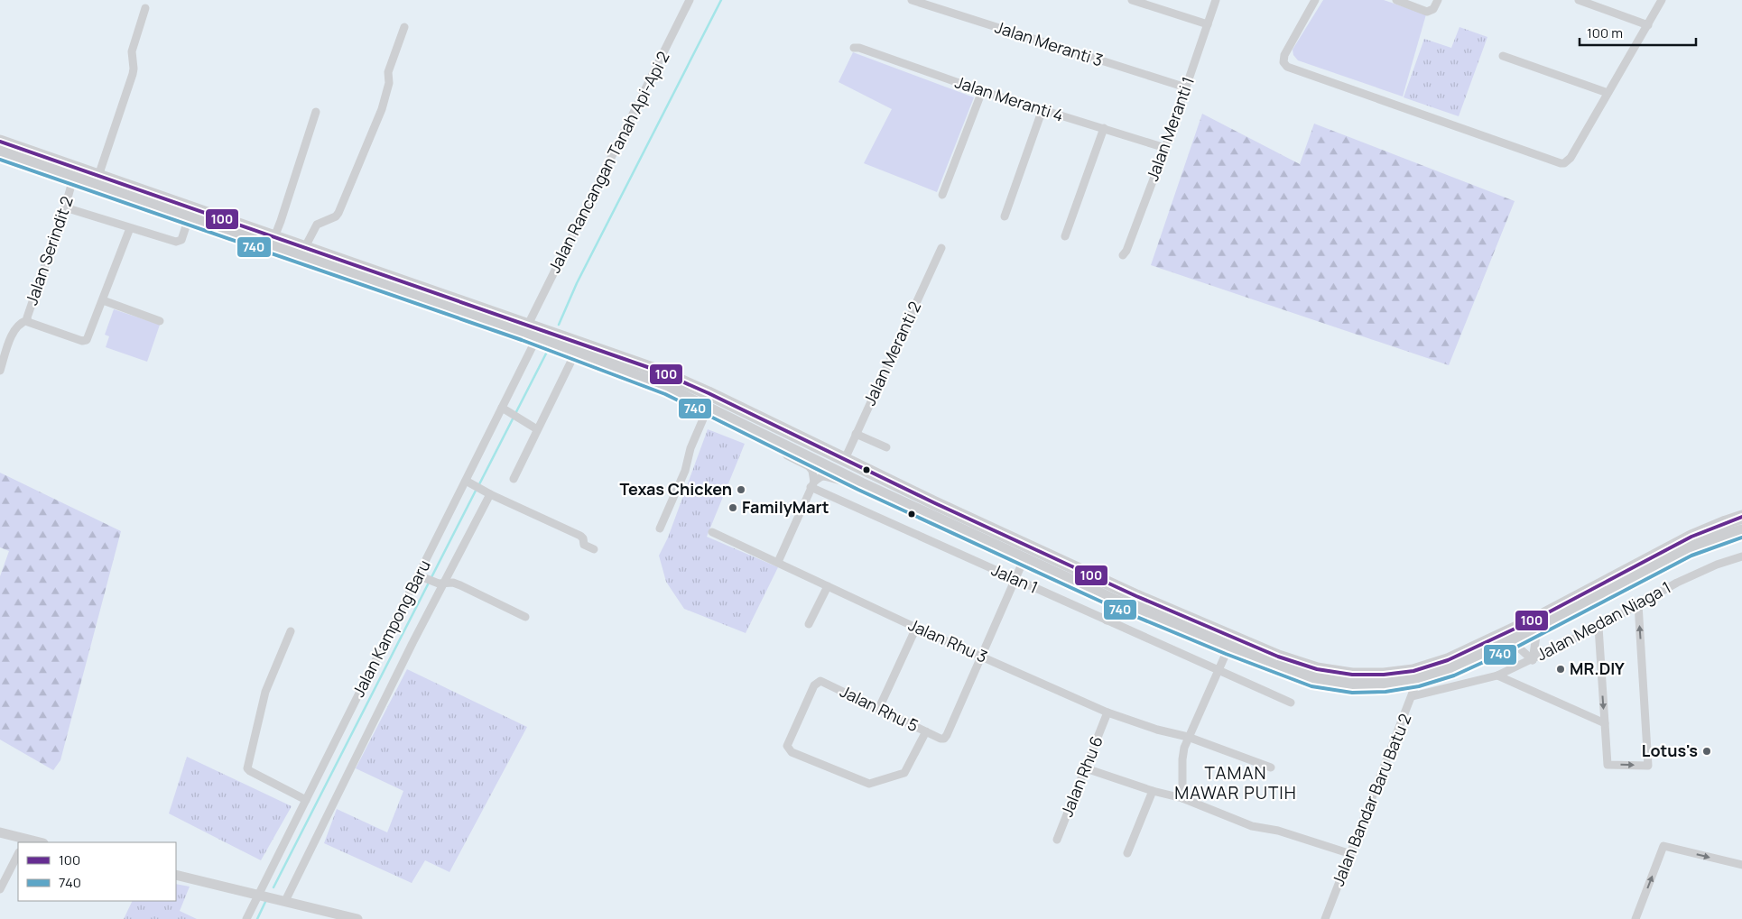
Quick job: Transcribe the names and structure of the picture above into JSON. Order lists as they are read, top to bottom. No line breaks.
{"streets":{"street":["Jalan Meranti 3","Jalan Meranti 4","Jalan Meranti 1","Jalan Rancangan Tanah Api-Api 2","Jalan Serindit 2","Jalan Meranti 2","Jalan 1","Jalan Medan Niaga 1","Jalan Kampong Baru","Jalan Rhu 3","Jalan Rhu 5","Jalan Rhu 6","Jalan Bandar Baru Batu 2"]},"crossings":[["Jalan Meranti 3","Jalan Meranti 1"],["Jalan Meranti 4","Jalan Meranti 1"],["Jalan Medan Niaga 1","Jalan Bandar Baru Batu 2"],["Jalan Rhu 3","Jalan Rhu 5"],["Jalan Rhu 3","Jalan Rhu 6"]],"districts":["TAMAN MAWAR PUTIH"],"places":["Texas Chicken","FamilyMart","MR.DIY","Lotus's"],"lines":["transit line 100","transit line 740"],"legend":["100","740"],"scale_bar":"100 m"}
